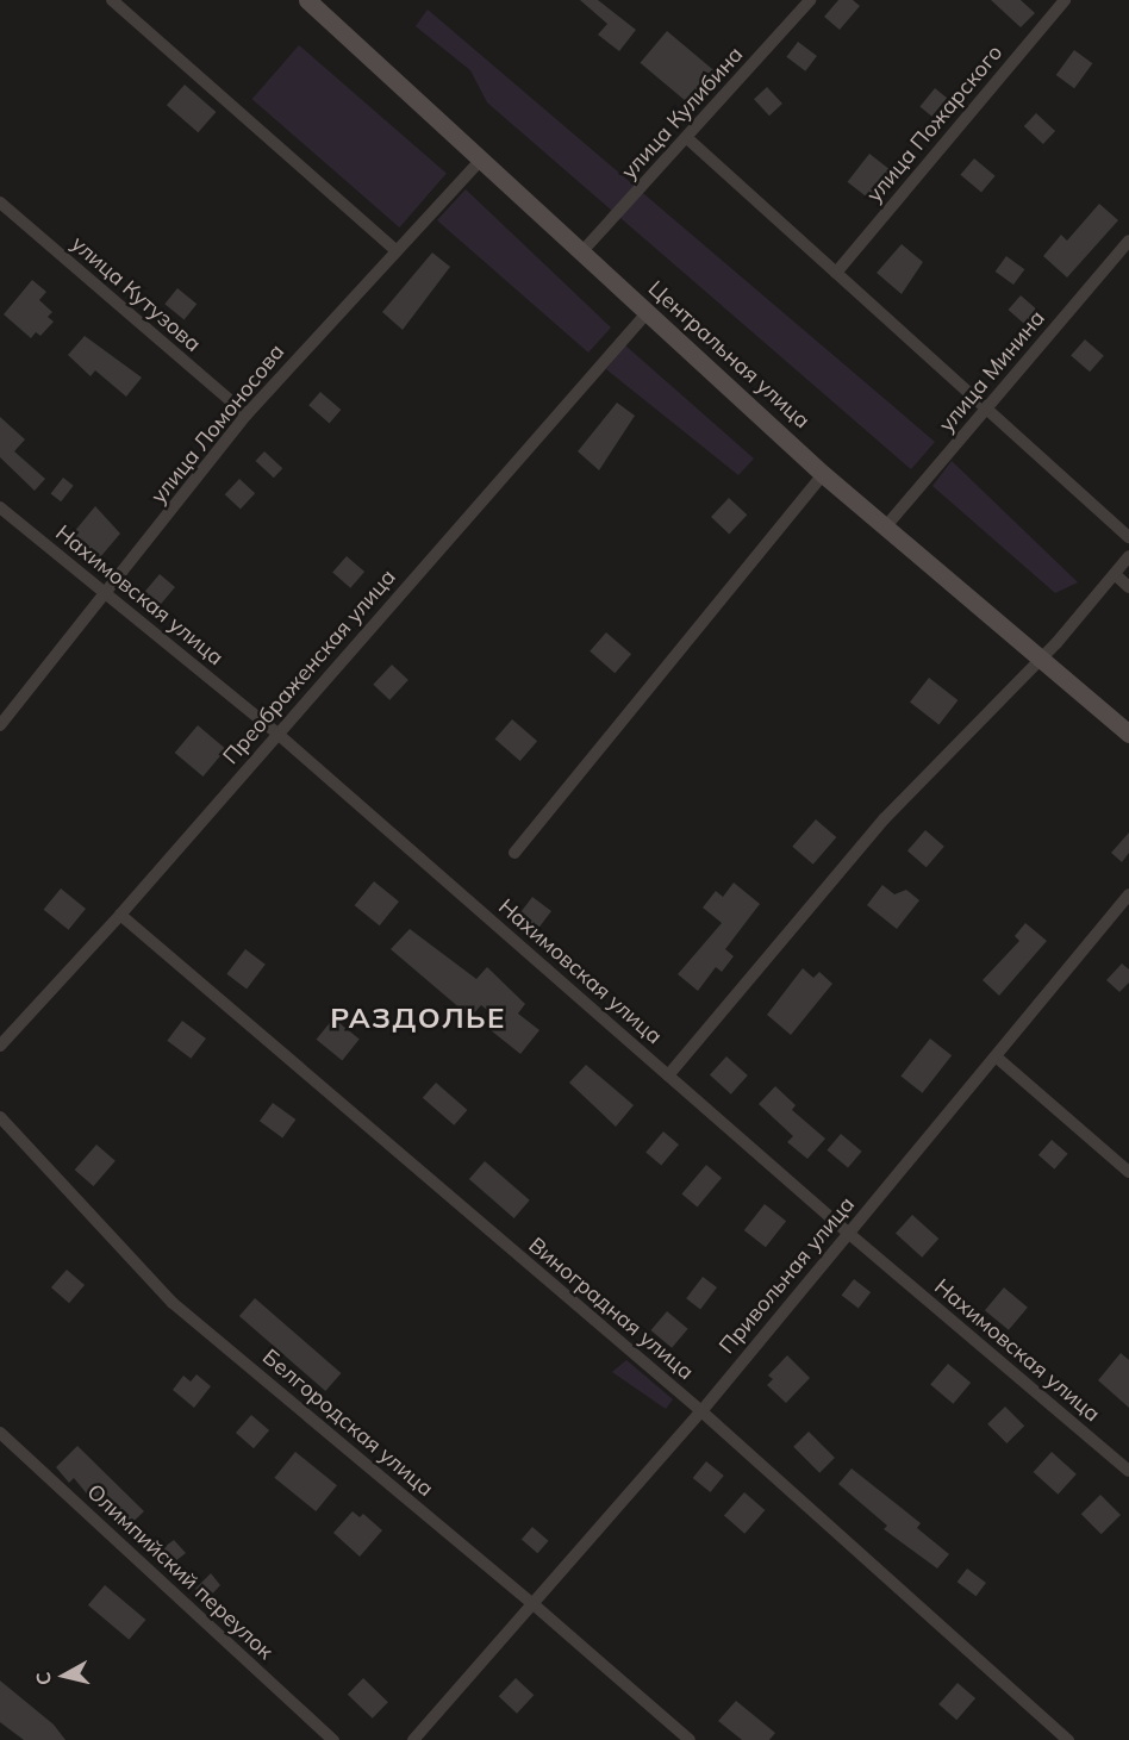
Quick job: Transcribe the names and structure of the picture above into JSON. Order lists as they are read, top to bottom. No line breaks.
{"streets":{"main road":["Центральная улица"],"street":["улица Кулибина","улица Пожарского","улица Кутузова","улица Минина","улица Ломоносова","Нахимовская улица","Преображенская улица","Привольная улица","Виноградная улица","Белгородская улица","Олимпийский переулок"]},"crossings":[["улица Кулибина","Центральная улица"],["улица Кутузова","улица Ломоносова"],["Центральная улица","улица Минина"],["Центральная улица","улица Ломоносова"],["Центральная улица","Преображенская улица"],["улица Ломоносова","Нахимовская улица"],["Нахимовская улица","Преображенская улица"],["Нахимовская улица","Привольная улица"],["Преображенская улица","Виноградная улица"],["Привольная улица","Виноградная улица"],["Привольная улица","Белгородская улица"]],"districts":["РАЗДОЛЬЕ"],"north":"left"}
